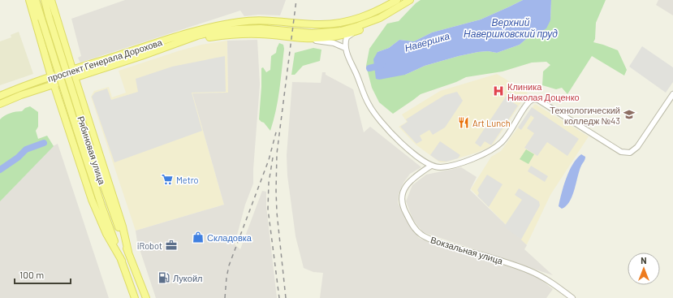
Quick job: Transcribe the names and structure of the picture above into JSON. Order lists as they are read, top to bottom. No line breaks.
{"streets":{"main road":["проспект Генерала Дорохова","Рябиновая улица"],"street":["Вокзальная улица"]},"water":["Верхний Навершковский пруд","Навершка"],"places":{"hospital":["Клиника Николая Доценко"],"school or university":["Технологический колледж №43"],"restaurant":["Art Lunch"],"supermarket":["Metro"],"shop":["Складовка"],"office":["iRobot"],"fuel station":["Лукойл"]},"scale_bar":"100 m","north":"top"}
